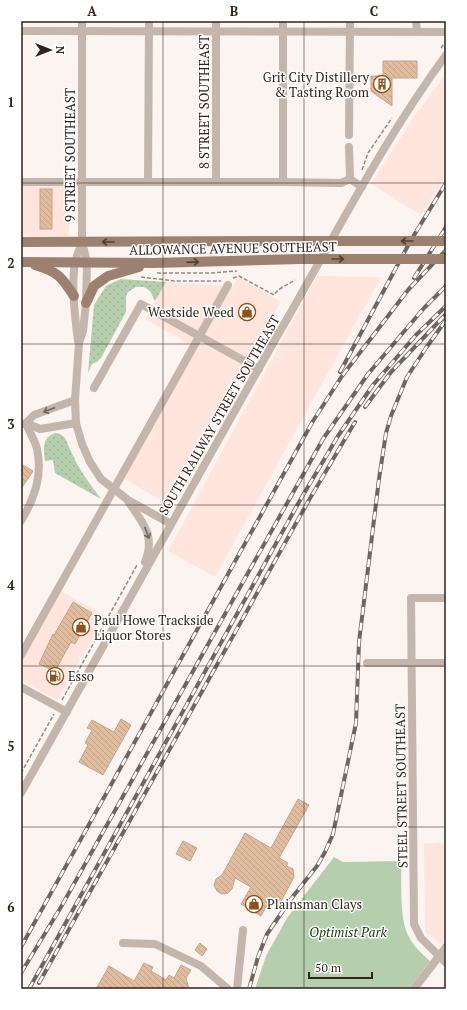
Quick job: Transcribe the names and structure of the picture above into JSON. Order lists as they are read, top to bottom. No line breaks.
{"streets":{"main road":["ALLOWANCE AVENUE SOUTHEAST"],"street":["8 STREET SOUTHEAST","9 STREET SOUTHEAST","SOUTH RAILWAY STREET SOUTHEAST","STEEL STREET SOUTHEAST"]},"crossings":[["9 STREET SOUTHEAST","ALLOWANCE AVENUE SOUTHEAST"],["9 STREET SOUTHEAST","SOUTH RAILWAY STREET SOUTHEAST"]],"parks":["Optimist Park"],"places":{"building":["Grit City Distillery & Tasting Room"],"shop":["Westside Weed","Paul Howe Trackside Liquor Stores","Plainsman Clays"],"fuel station":["Esso"]},"scale_bar":"50 m","north":"right","grid":{"columns":["A","B","C"],"rows":["1","2","3","4","5","6"]}}
